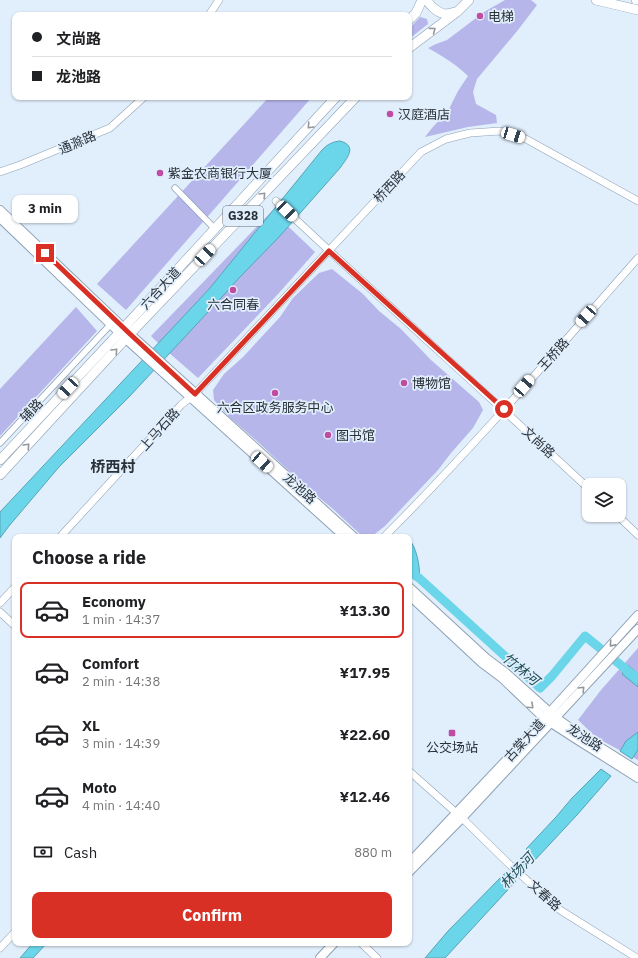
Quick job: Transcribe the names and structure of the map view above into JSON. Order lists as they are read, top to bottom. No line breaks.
{"streets":{"highway":["G328","六合大道"],"main road":["龙池路","古棠大道"],"street":["通滁路","桥西路","王桥路","辅路","上马石路","文尚路","文春路"]},"crossings":[["桥西路","上马石路"],["桥西路","文尚路"],["桥西路","龙池路"],["六合大道","龙池路"],["王桥路","文尚路"],["辅路","龙池路"],["上马石路","龙池路"],["龙池路","古棠大道"],["古棠大道","文春路"]],"districts":["桥西村"],"water":["竹林河","林场河"],"places":{"other":["电梯","汉庭酒店","紫金农商银行大厦","六合同春","博物馆","六合区政务服务中心","图书馆"],"transit":["公交场站"]},"page":{"banner":["文尚路","龙池路"],"bubble":"3 min","heading":"Choose a ride","list":[{"name":"Economy","note":"1 min · 14:37","value":"¥13.30"},{"name":"Comfort","note":"2 min · 14:38","value":"¥17.95"},{"name":"XL","note":"3 min · 14:39","value":"¥22.60"},{"name":"Moto","note":"4 min · 14:40","value":"¥12.46"}],"pay":["Cash","880 m"],"buttons":"Confirm"}}
